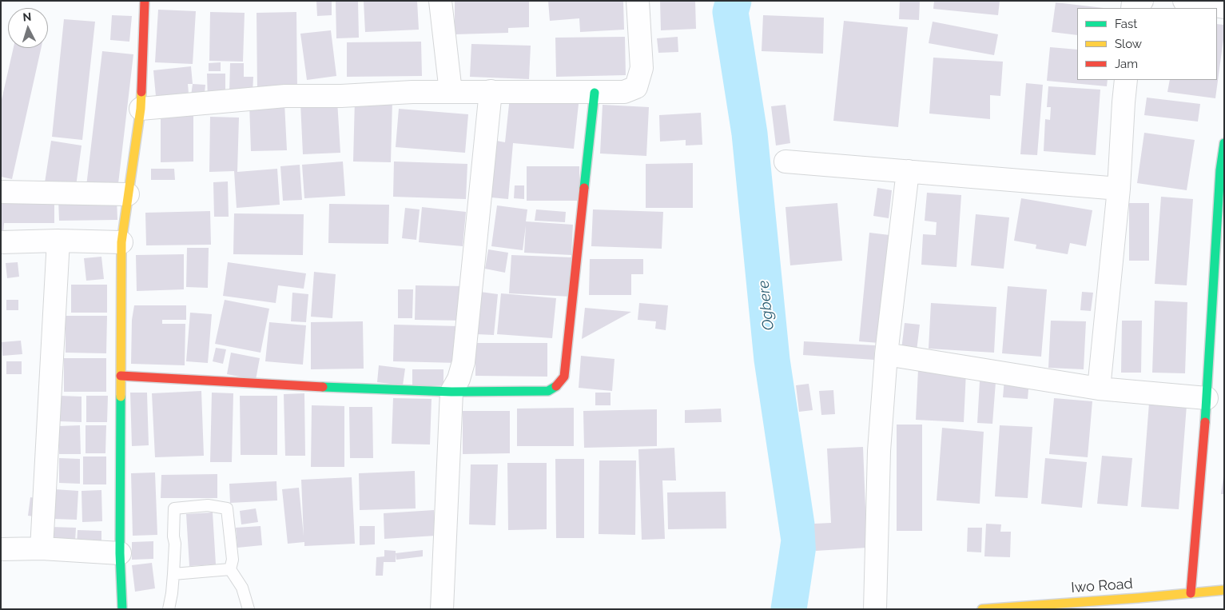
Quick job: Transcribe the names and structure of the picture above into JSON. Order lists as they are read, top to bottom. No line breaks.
{"streets":{"main road":["Iwo Road"]},"water":["Ogbere"],"legend":["Fast","Slow","Jam"],"north":"top"}
